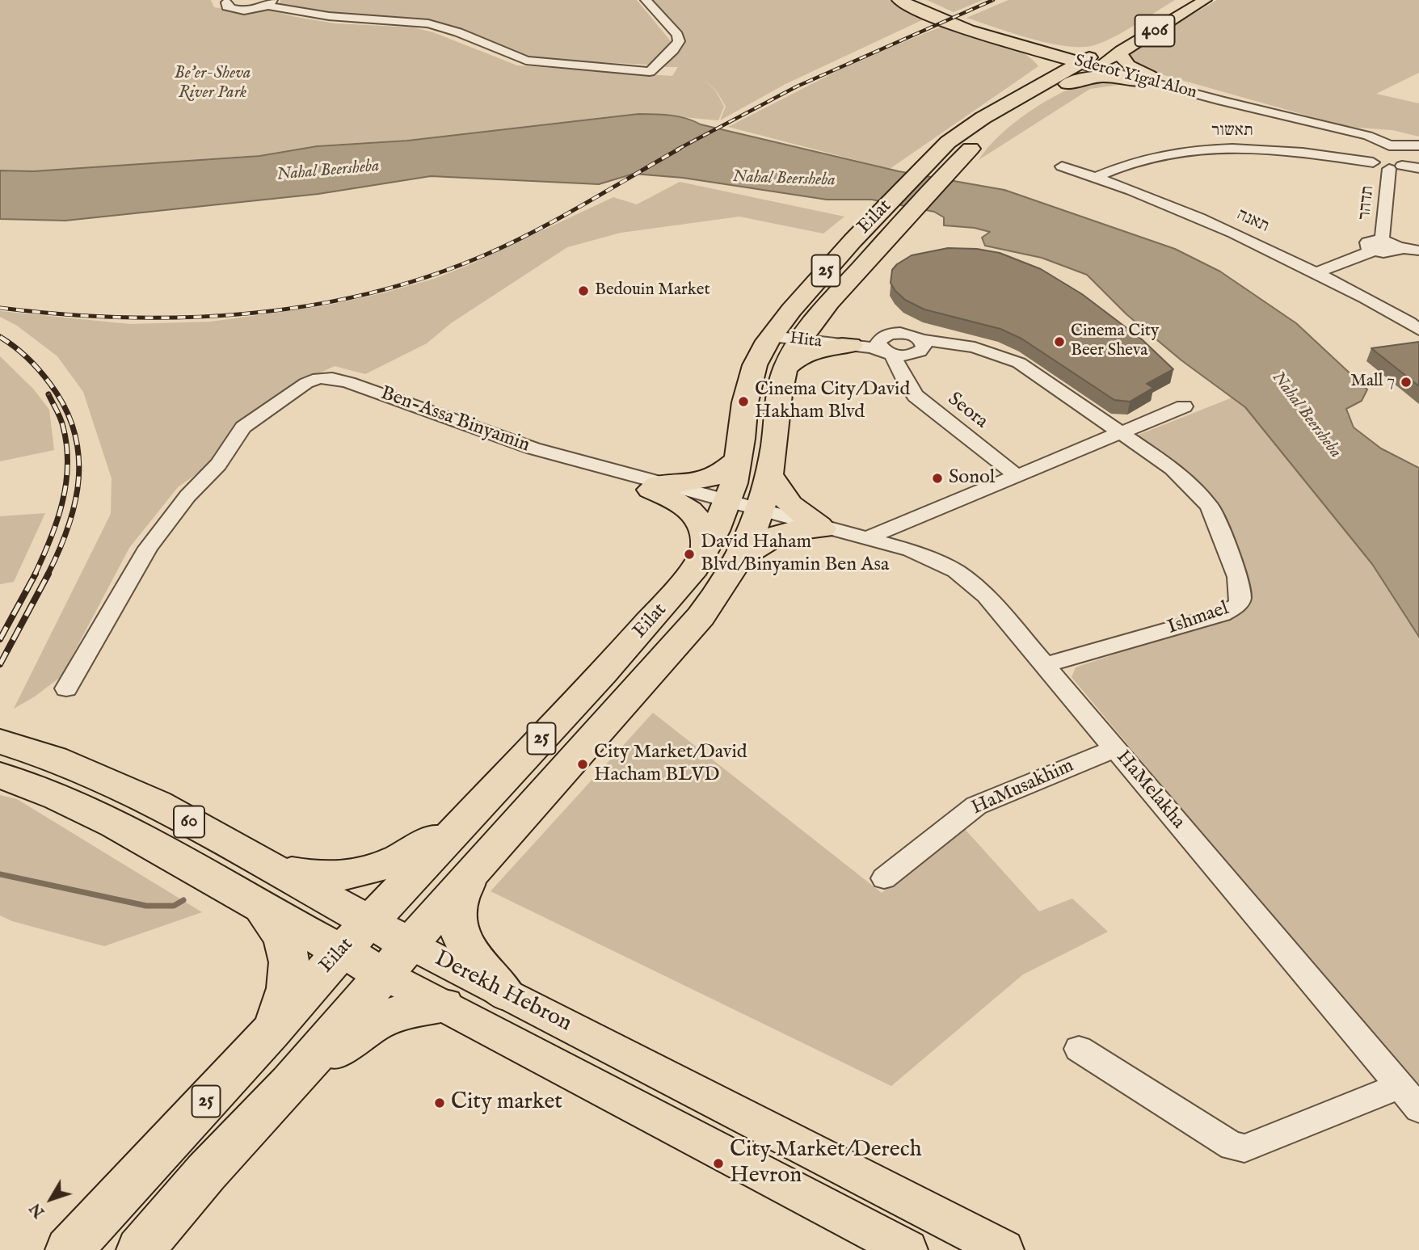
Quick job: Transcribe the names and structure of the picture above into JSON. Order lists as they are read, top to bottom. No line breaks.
{"streets":{"highway":["Sderot Yigal Alon","Eilat","25","60","Derekh Hebron"],"main road":["406"],"street":["תאשור","תדהר","תאנה","Hita","Seora","Ben-Assa Binyamin","Ishmael","HaMusakhim","HaMelakha"]},"crossings":[["Sderot Yigal Alon","Eilat"],["תאשור","תדהר"],["תאשור","תאנה"],["Eilat","Hita"],["Eilat","Ben-Assa Binyamin"],["Eilat","HaMelakha"],["Eilat","Derekh Hebron"],["Hita","Seora"],["Hita","Ishmael"],["Ben-Assa Binyamin","HaMelakha"],["Ishmael","HaMelakha"],["HaMusakhim","HaMelakha"]],"water":["Nahal Beersheba"],"parks":["Be'er-Sheva River Park"],"places":["Bedouin Market","Cinema City Beer Sheva","Mall 7","Cinema City/David Hakham Blvd","Sonol","David Haham Blvd/Binyamin Ben Asa","City Market/David Hacham BLVD","City market","City Market/Derech Hevron"],"north":"bottom left"}
